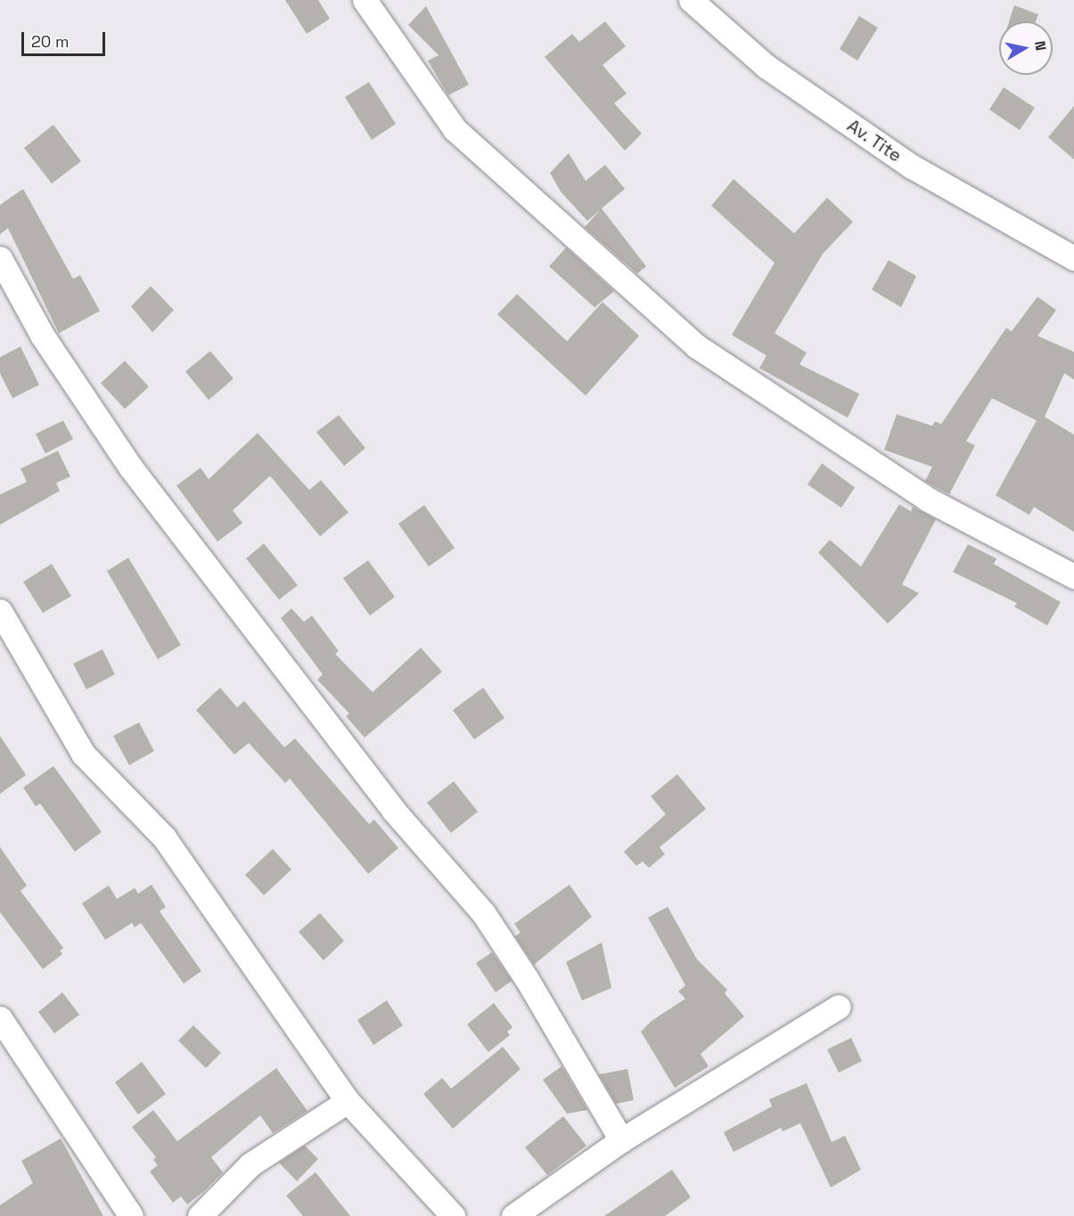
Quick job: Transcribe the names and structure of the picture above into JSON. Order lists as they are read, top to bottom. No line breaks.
{"streets":{"street":["Av. Tite"]},"scale_bar":"20 m","north":"right"}
